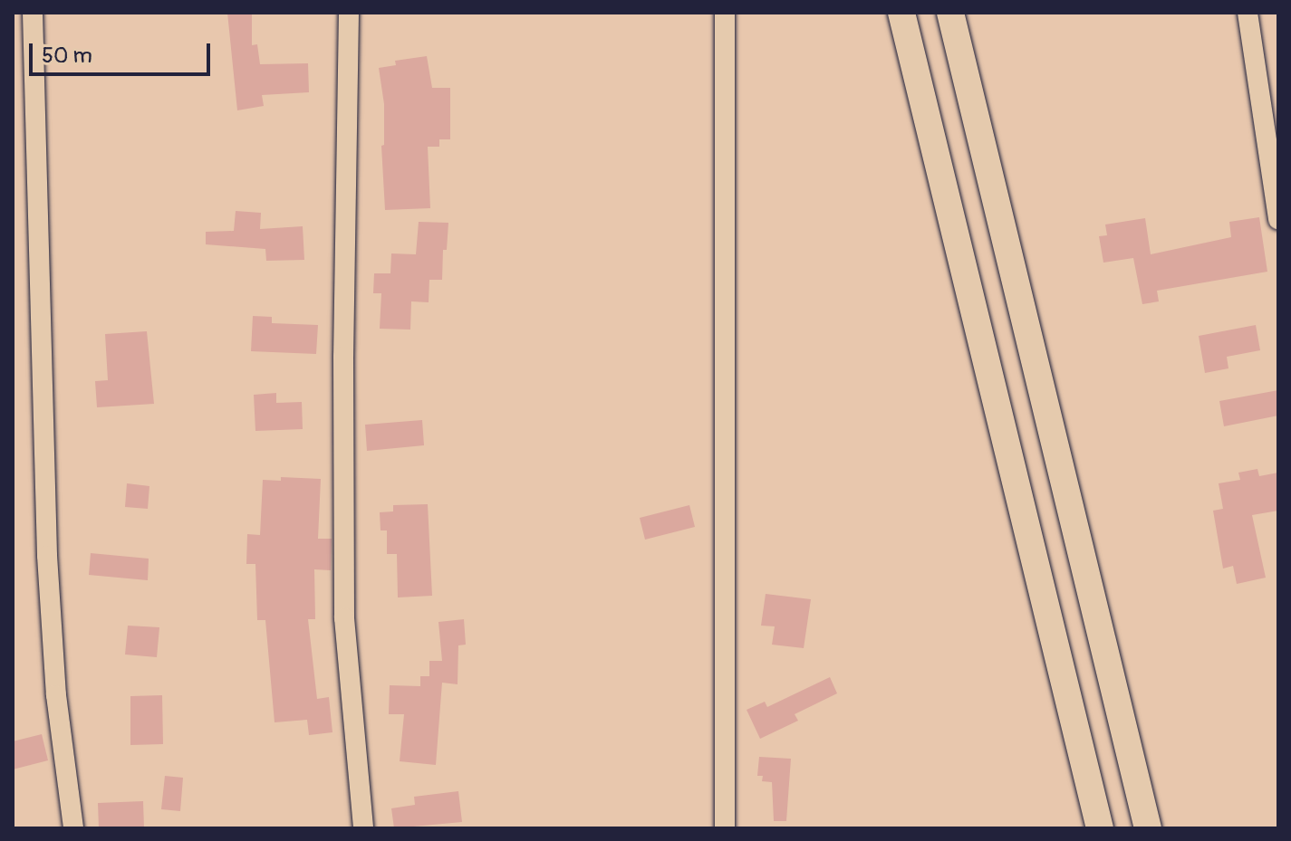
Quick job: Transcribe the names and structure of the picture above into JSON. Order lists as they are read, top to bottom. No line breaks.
{"scale_bar":"50 m"}
